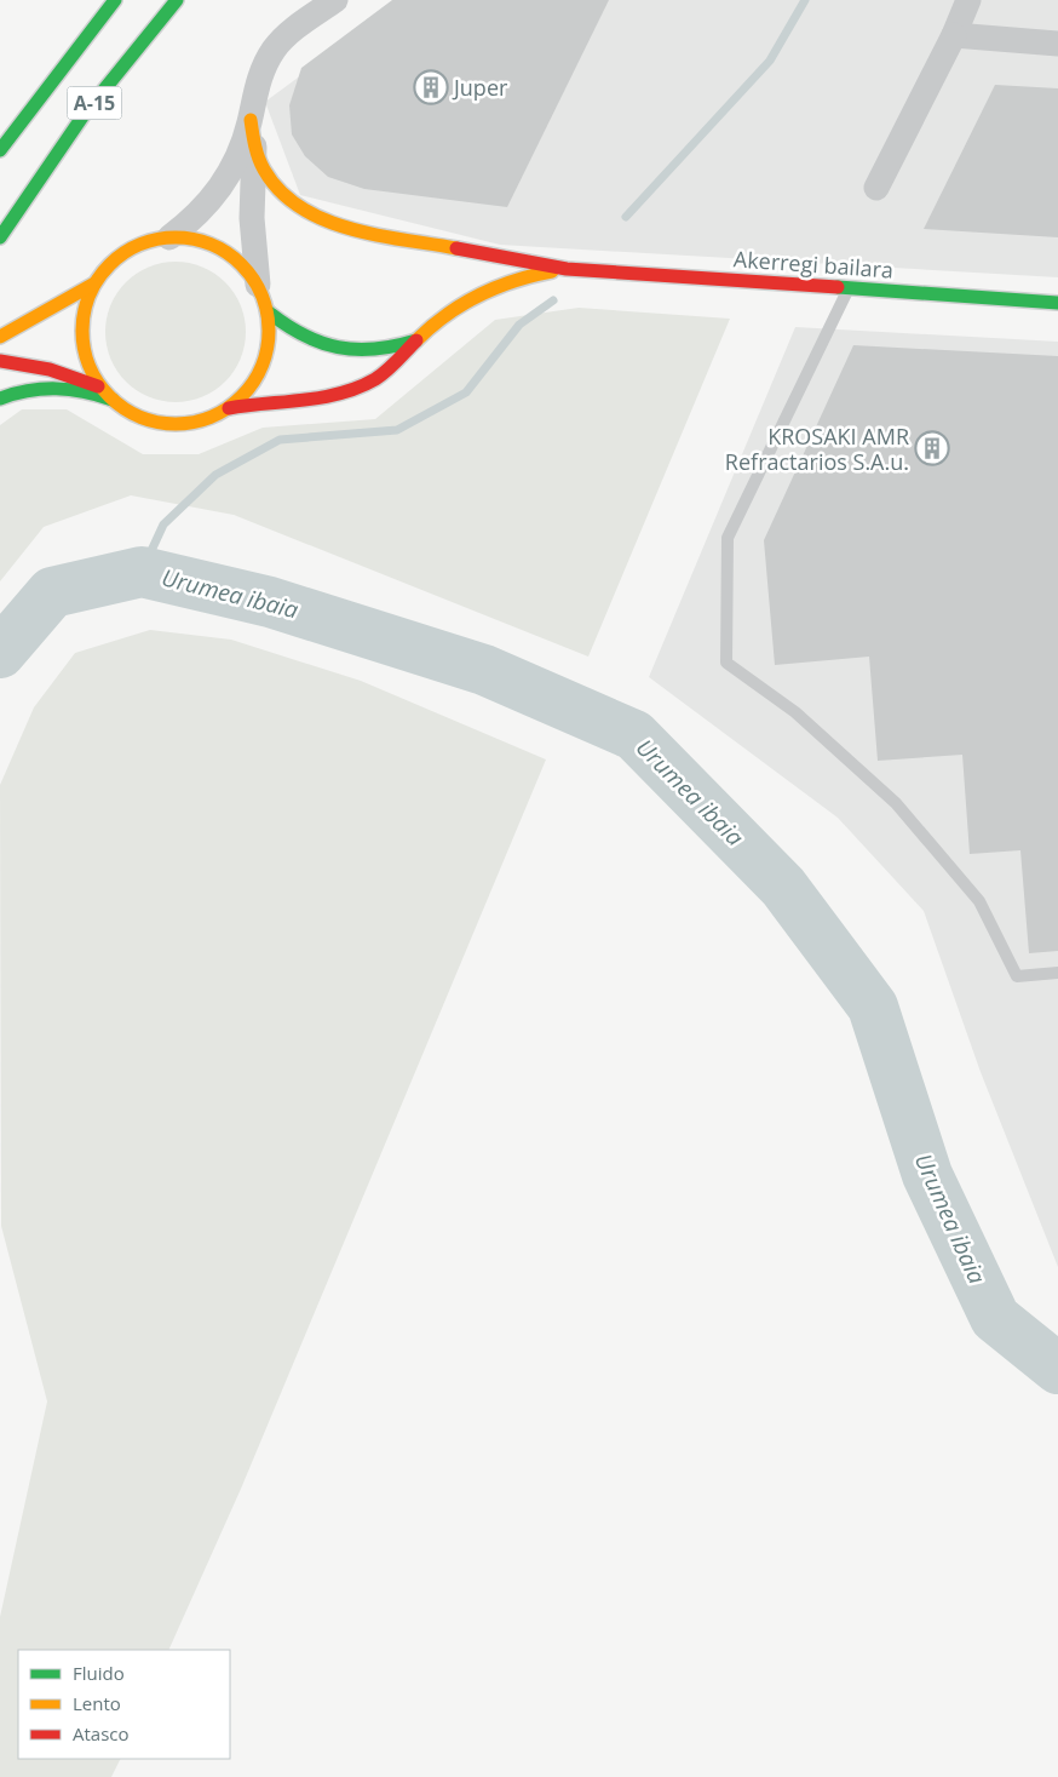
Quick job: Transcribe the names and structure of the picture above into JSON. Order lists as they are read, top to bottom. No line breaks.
{"streets":{"main road":["A-15","Akerregi bailara"]},"water":["Urumea ibaia"],"places":{"building":["Juper","KROSAKI AMR Refractarios S.A.u."]},"legend":["Fluido","Lento","Atasco"]}
